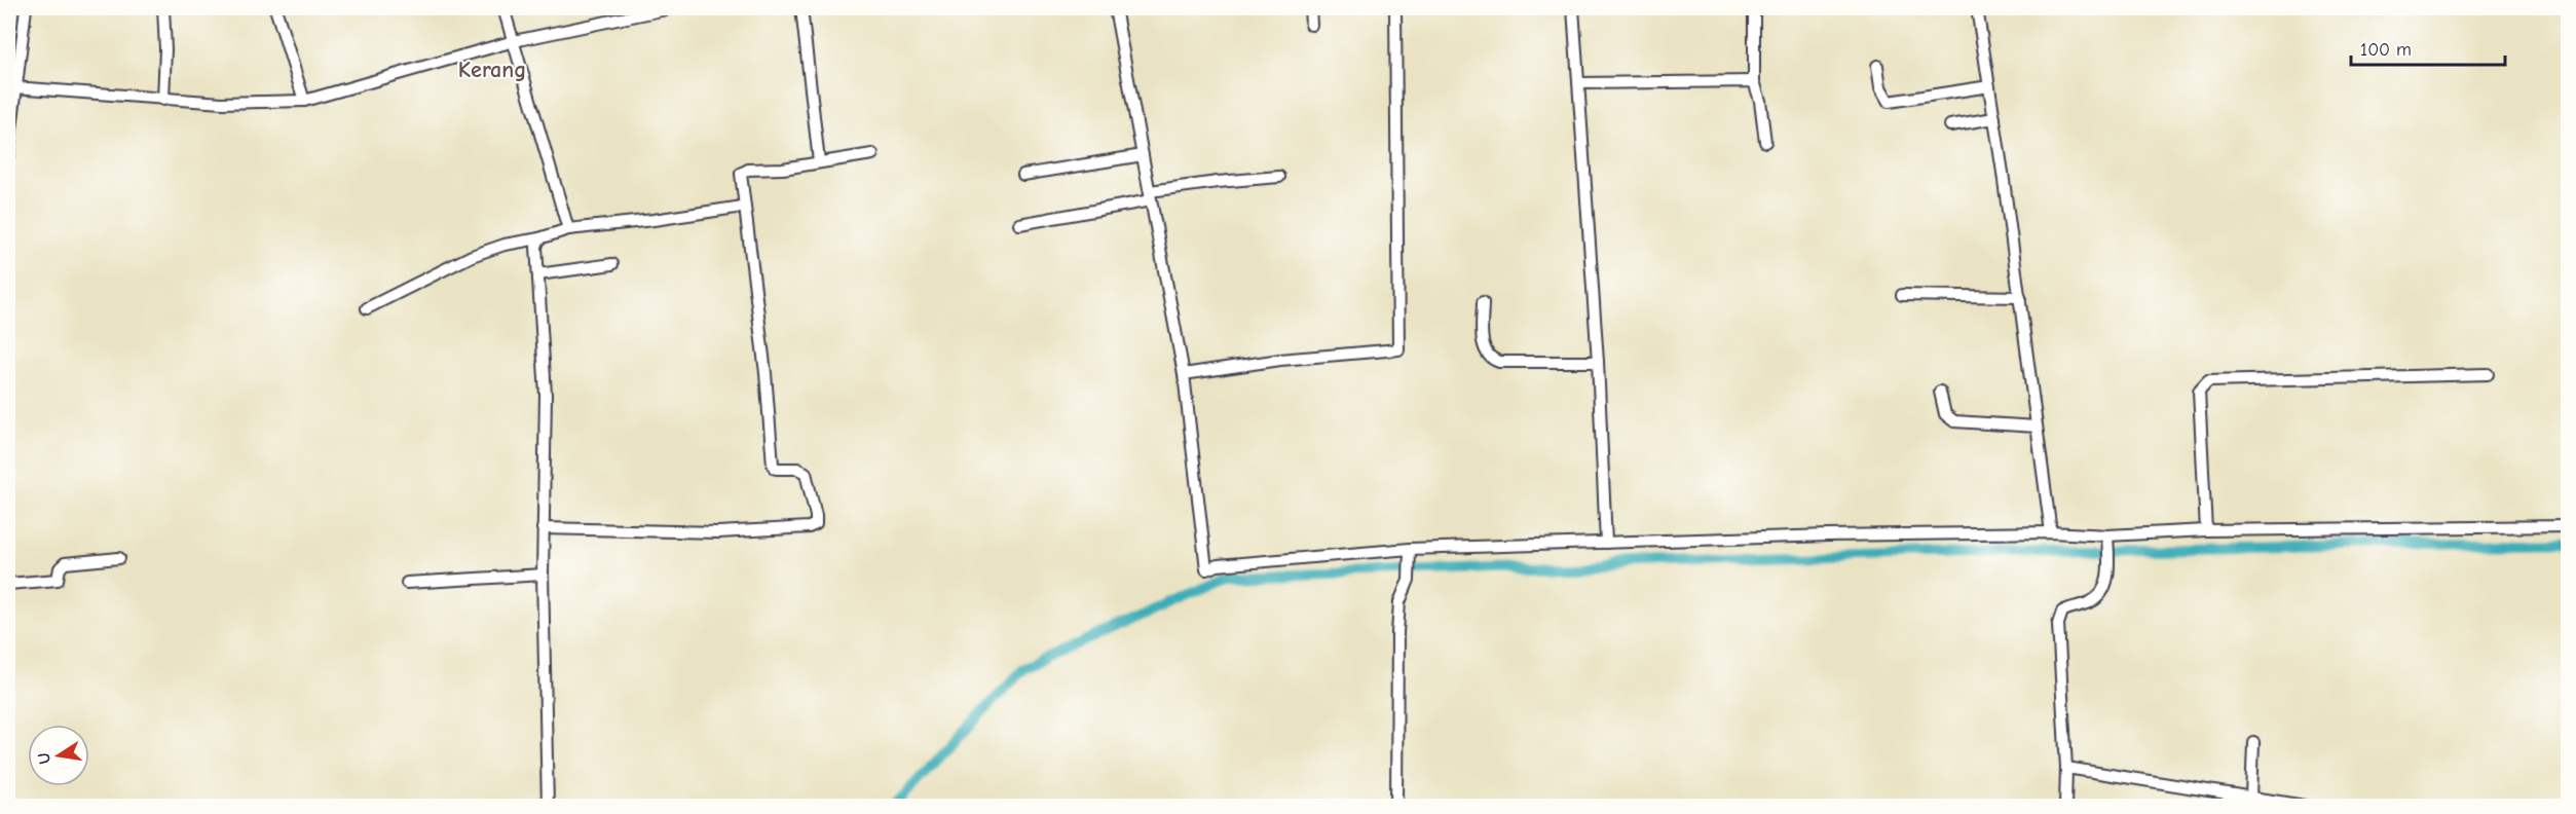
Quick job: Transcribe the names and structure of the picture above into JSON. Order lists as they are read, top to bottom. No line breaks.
{"districts":["Kerang"],"scale_bar":"100 m","north":"left"}
